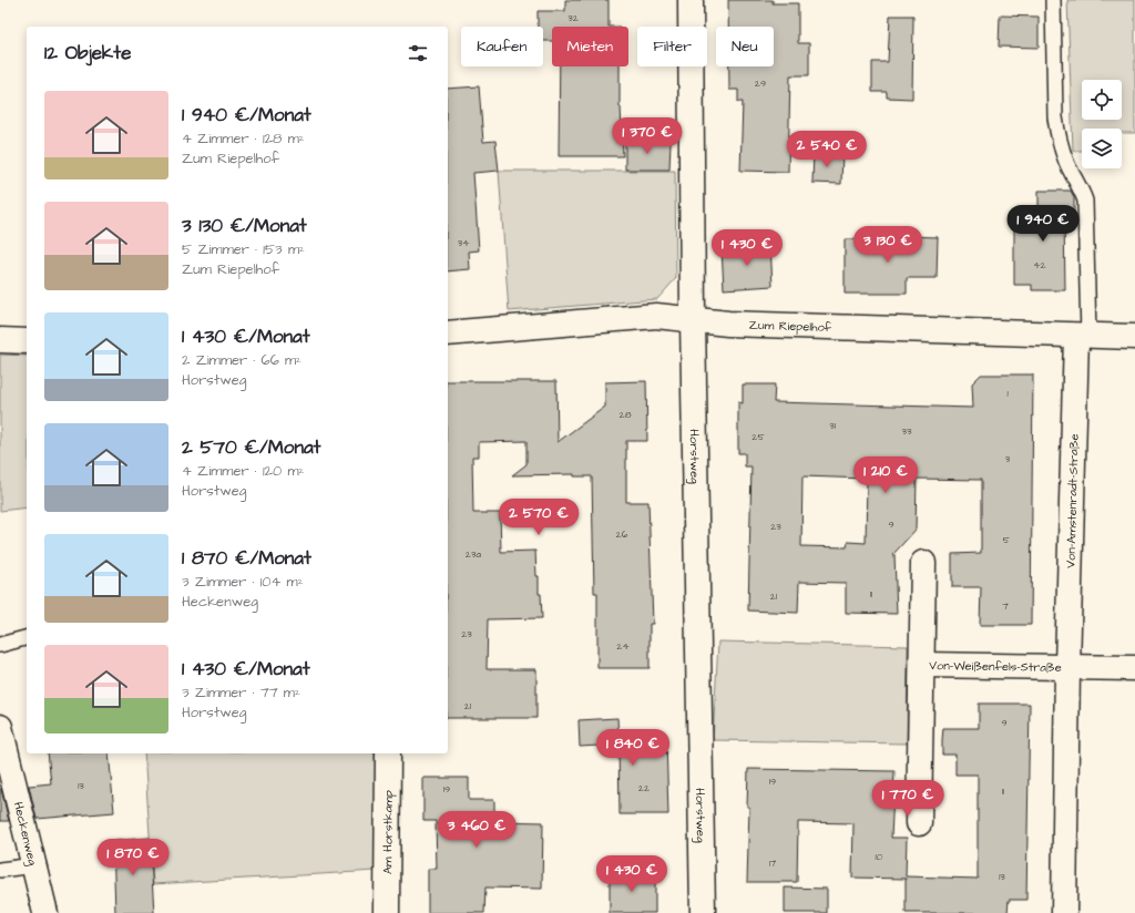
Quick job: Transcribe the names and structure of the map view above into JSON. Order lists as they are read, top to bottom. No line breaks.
{"streets":{"street":["Zum Riepelhof","Horstweg","Von-Amstenradt-Straße","Von-Weißenfels-Straße","Am Horstkamp","Heckenweg"]},"crossings":[["Zum Riepelhof","Horstweg"],["Zum Riepelhof","Von-Amstenradt-Straße"],["Von-Amstenradt-Straße","Von-Weißenfels-Straße"]],"house_numbers":["32","29","34","42","1","28","31","33","25","3","9","23","26","5","23a","11","21","7","23","24","21","9","19","13","22","19","11","10","17","13"],"page":{"chip":["Kaufen","Mieten","Filter","Neu"],"heading":"12 Objekte","list":[{"name":"1 940 €/Monat","note":"4 Zimmer · 128 m² · Zum Riepelhof"},{"name":"3 130 €/Monat","note":"5 Zimmer · 153 m² · Zum Riepelhof"},{"name":"1 430 €/Monat","note":"2 Zimmer · 66 m² · Horstweg"},{"name":"2 570 €/Monat","note":"4 Zimmer · 120 m² · Horstweg"},{"name":"1 870 €/Monat","note":"3 Zimmer · 104 m² · Heckenweg"},{"name":"1 430 €/Monat","note":"3 Zimmer · 77 m² · Horstweg"}],"price":["1 370 €","2 540 €","1 940 €","3 130 €","1 430 €","1 210 €","2 570 €","1 840 €","1 770 €","3 460 €","1 870 €","1 430 €"]}}
